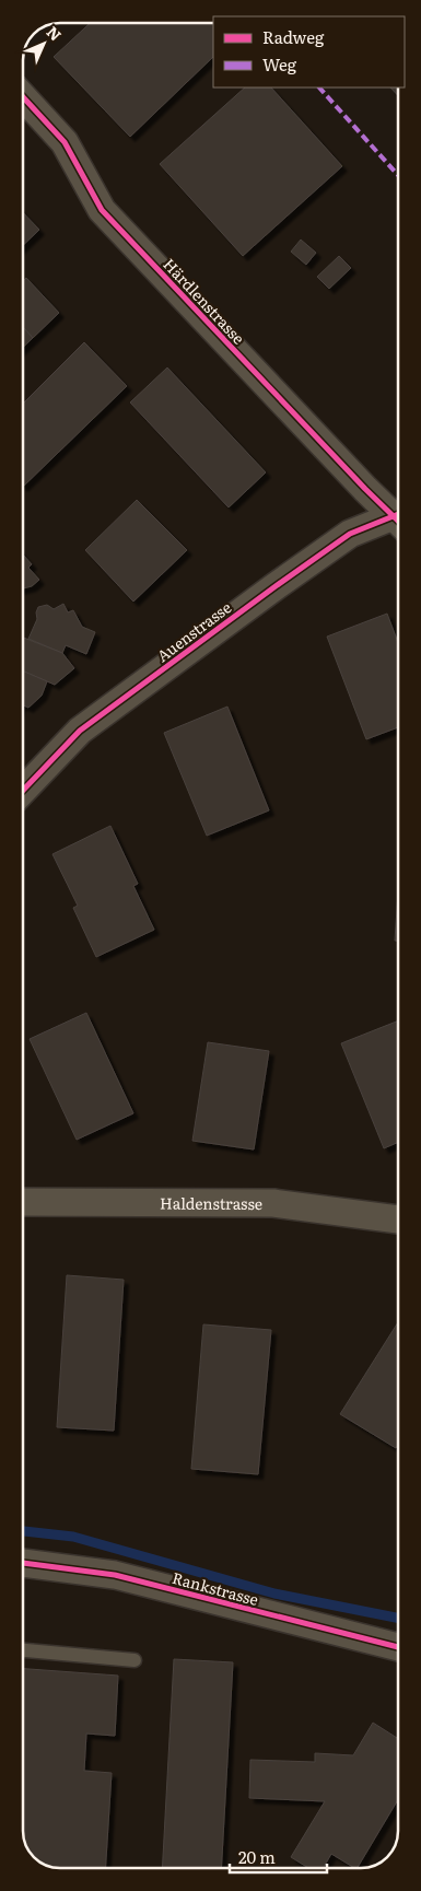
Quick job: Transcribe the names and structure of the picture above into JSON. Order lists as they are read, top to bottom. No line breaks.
{"streets":{"street":["Härdlenstrasse","Auenstrasse","Haldenstrasse","Rankstrasse"]},"legend":["Radweg","Weg"],"scale_bar":"20 m","north":"top right"}
